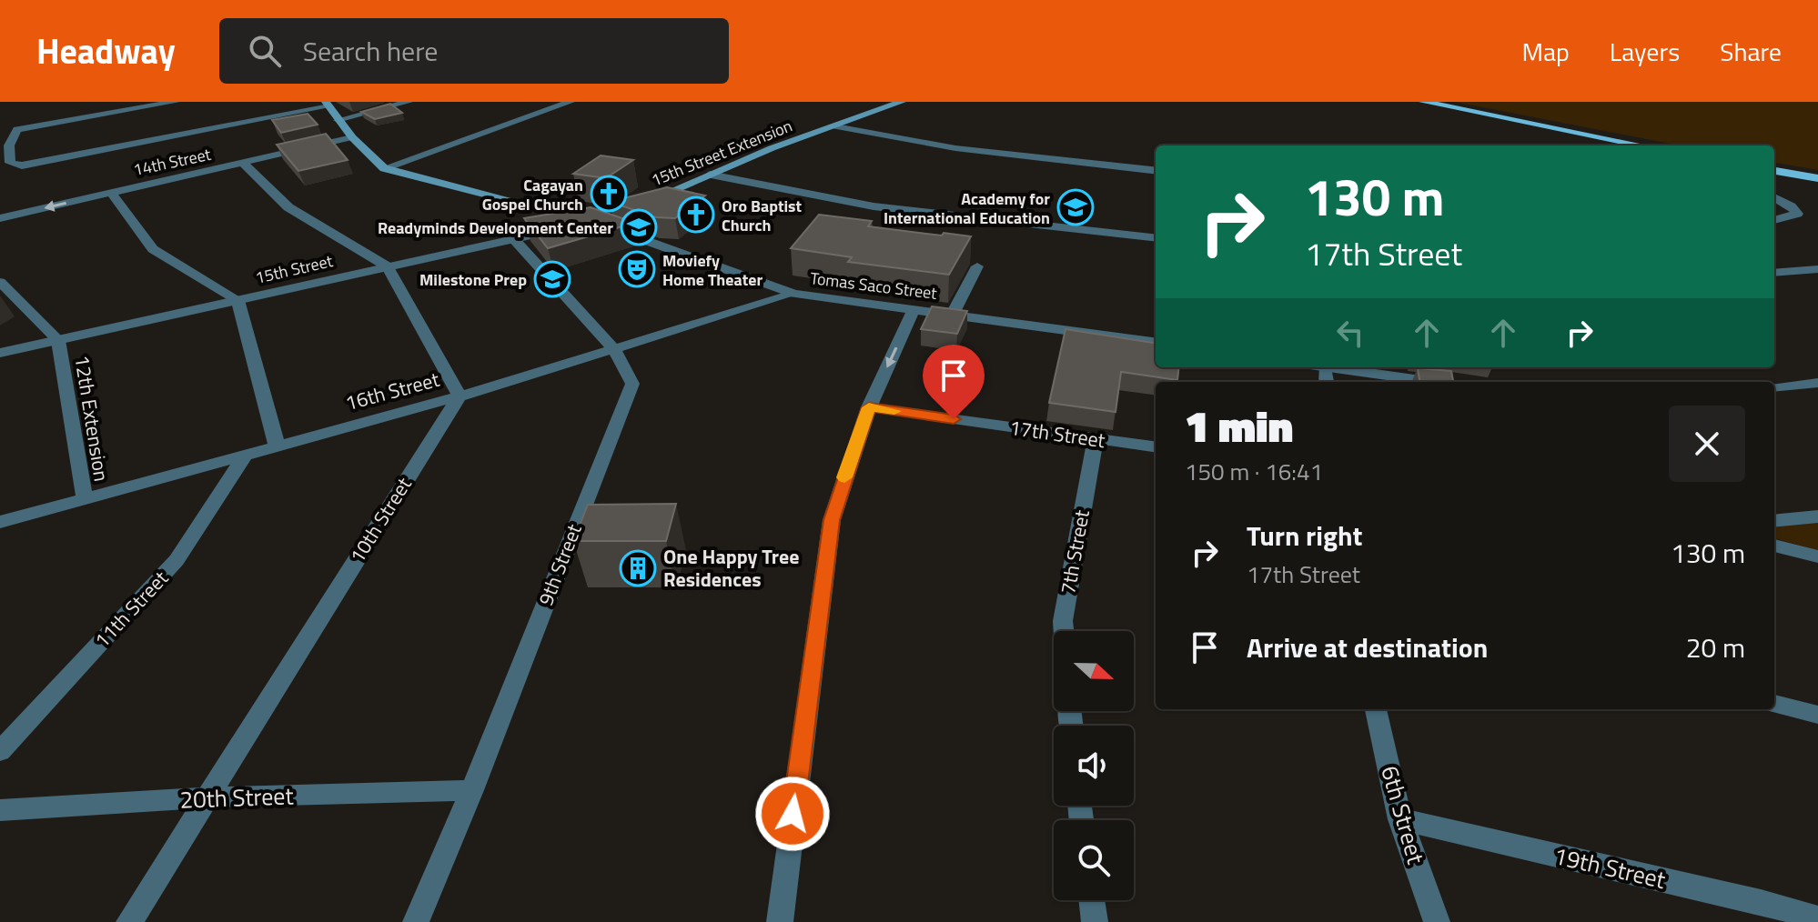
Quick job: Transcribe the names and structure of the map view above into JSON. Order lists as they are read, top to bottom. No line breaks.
{"streets":{"main road":["15th Street Extension","Tomas Saco Street"],"street":["14th Street","15th Street","16th Street","12th Extension","17th Street","10th Street","7th Street","9th Street","11th Street","20th Street","6th Street","19th Street"]},"crossings":[["14th Street","Tomas Saco Street"],["15th Street","Tomas Saco Street"],["15th Street","12th Extension"],["15th Street","9th Street"],["Tomas Saco Street","16th Street"],["16th Street","12th Extension"],["16th Street","10th Street"],["16th Street","9th Street"],["16th Street","11th Street"],["17th Street","7th Street"],["10th Street","20th Street"],["9th Street","20th Street"],["6th Street","19th Street"]],"places":{"church":["Cagayan Gospel Church","Oro Baptist Church"],"school or university":["Academy for International Education","Readyminds Development Center","Milestone Prep"],"theatre":["Moviefy Home Theater"],"building":["One Happy Tree Residences"]},"north":"right","page":{"header":"Headway","search":"Search here","nav":["Map","Layers","Share"],"turn":["130 m","17th Street"],"heading":["1 min","150 m · 16:41"],"list":[{"name":"Turn right","note":"17th Street","value":"130 m"},{"name":"Arrive at destination","value":"20 m"}]}}
